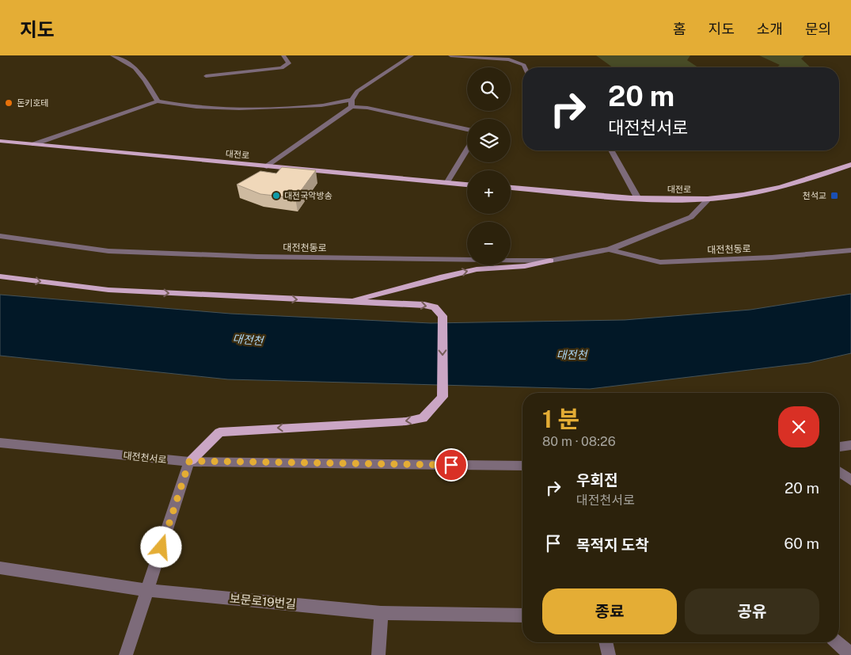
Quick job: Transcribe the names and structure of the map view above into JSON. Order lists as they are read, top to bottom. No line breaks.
{"streets":{"main road":["대전로"],"street":["대전천동로","대전천서로","보문로19번길"]},"crossings":[["대전로","대전천동로"]],"water":["대전천"],"places":{"other":["돈키호테","대전국악방송"],"transit":["천석교"]},"page":{"header":"지도","nav":["홈","지도","소개","문의"],"map_buttons":["+","−"],"turn":["20 m","대전천서로"],"heading":["1 분","80 m · 08:26"],"list":[{"name":"우회전","note":"대전천서로","value":"20 m"},{"name":"목적지 도착","value":"60 m"}],"buttons":["종료","공유"]}}
